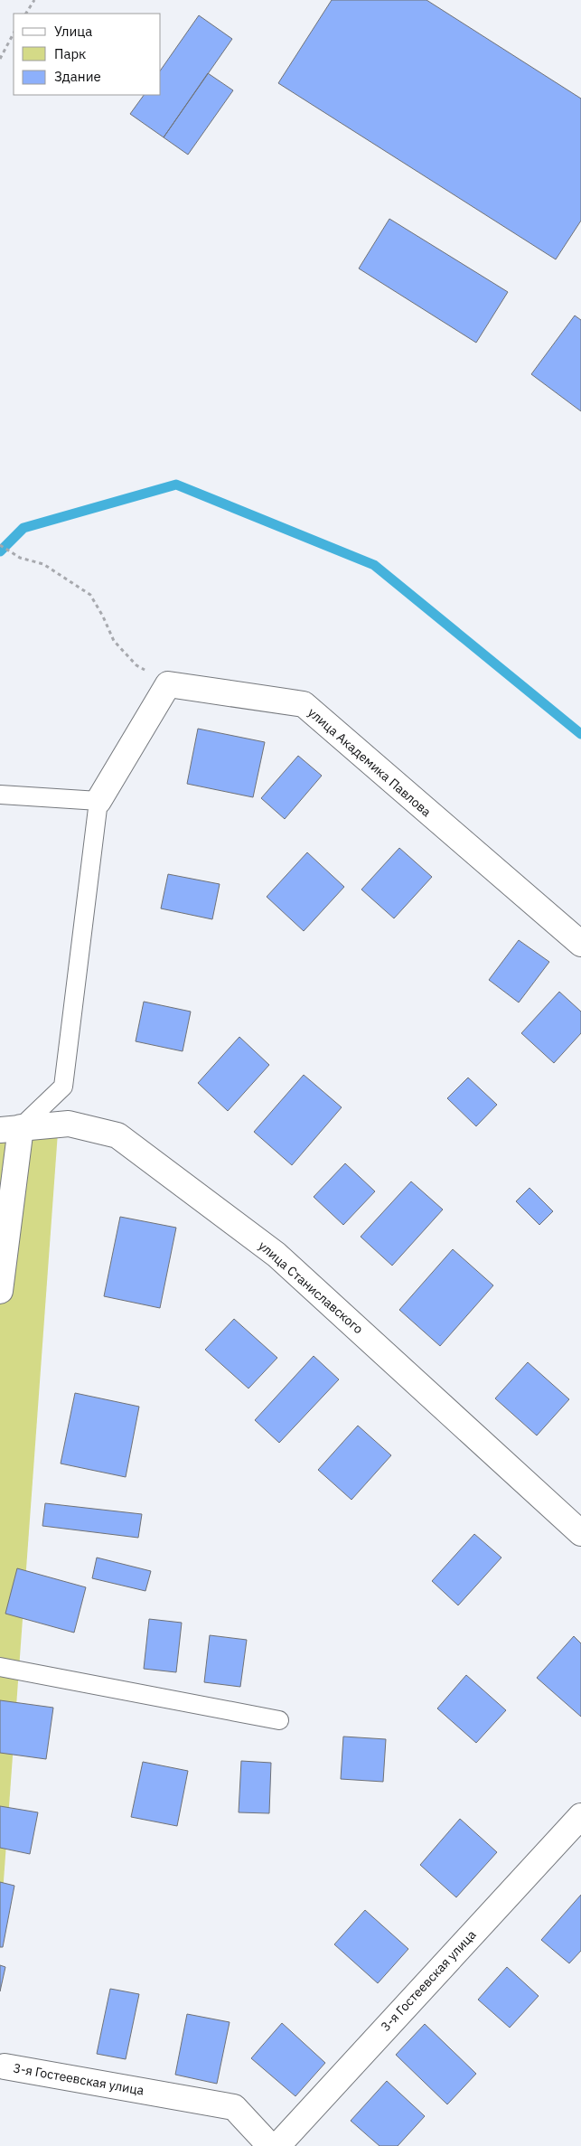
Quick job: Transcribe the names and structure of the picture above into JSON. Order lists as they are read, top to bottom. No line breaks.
{"streets":{"street":["улица Академика Павлова","улица Станиславского","3-я Гостеевская улица"]},"legend":["Улица","Парк","Здание"]}
